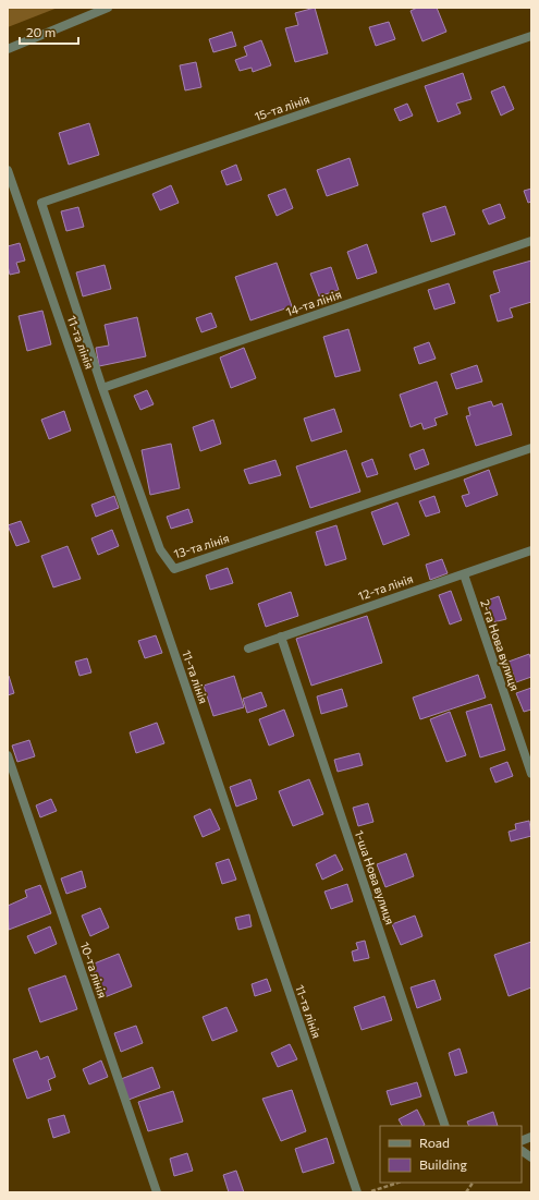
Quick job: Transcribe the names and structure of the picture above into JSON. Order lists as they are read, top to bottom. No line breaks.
{"streets":{"street":["15-та лінія","14-та лінія","11-та лінія","13-та лінія","12-та лінія","2-га Нова вулиця","1-ша Нова вулиця","10-та лінія"]},"crossings":[["15-та лінія","13-та лінія"],["14-та лінія","13-та лінія"],["12-та лінія","2-га Нова вулиця"],["12-та лінія","1-ша Нова вулиця"]],"legend":["Road","Building"],"scale_bar":"20 m"}
